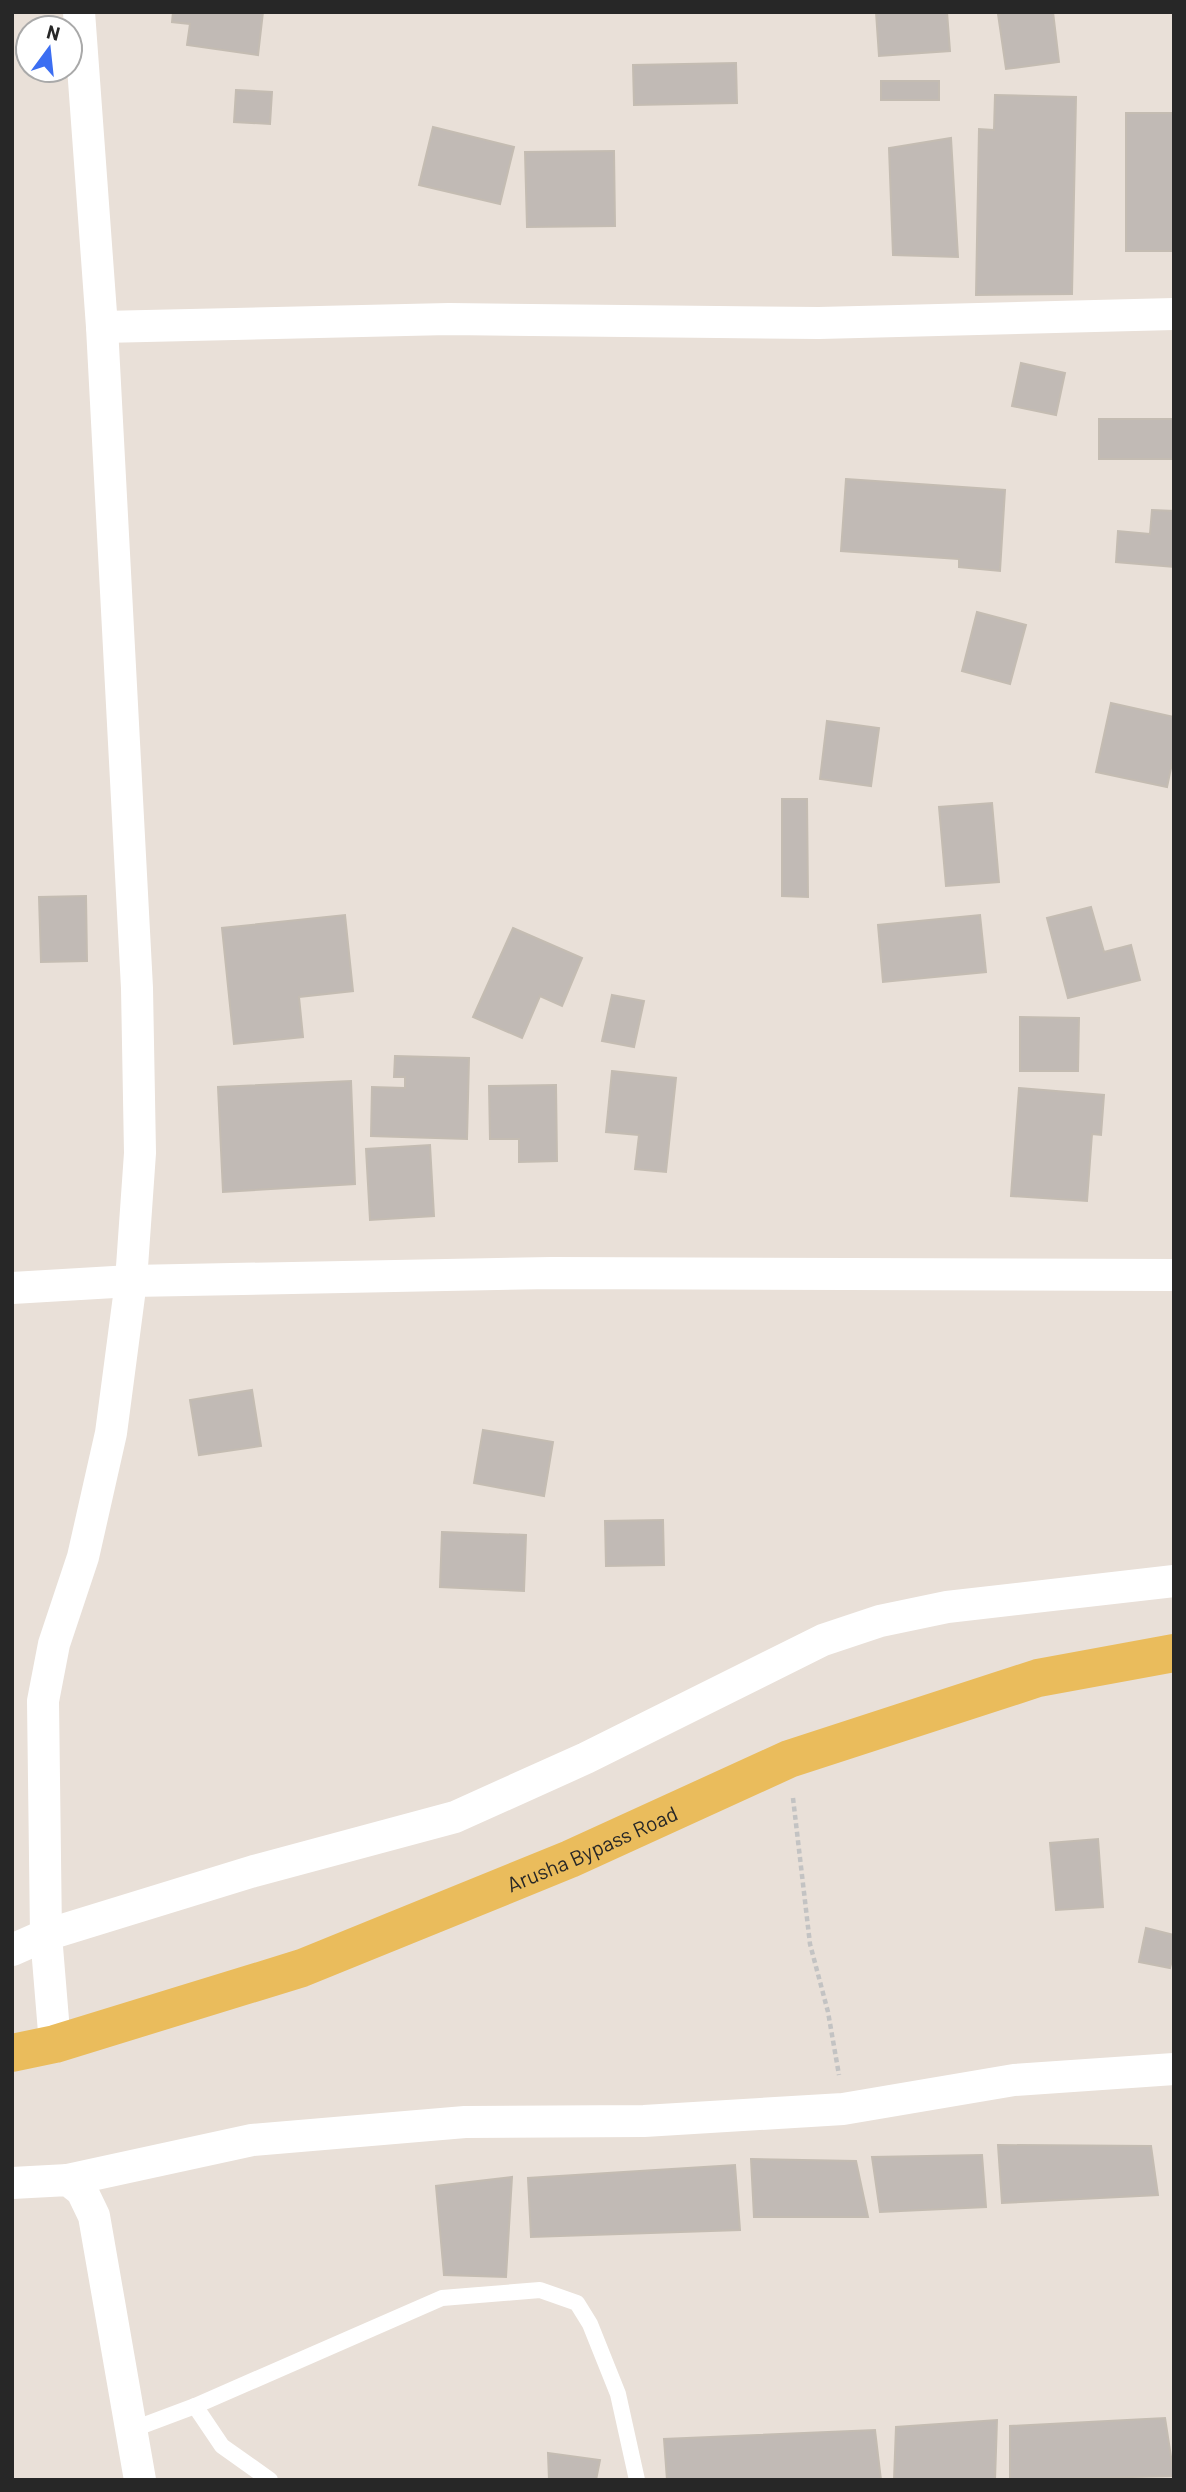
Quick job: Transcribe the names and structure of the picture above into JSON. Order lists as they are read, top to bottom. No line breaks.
{"streets":{"main road":["Arusha Bypass Road"]},"north":"top"}
